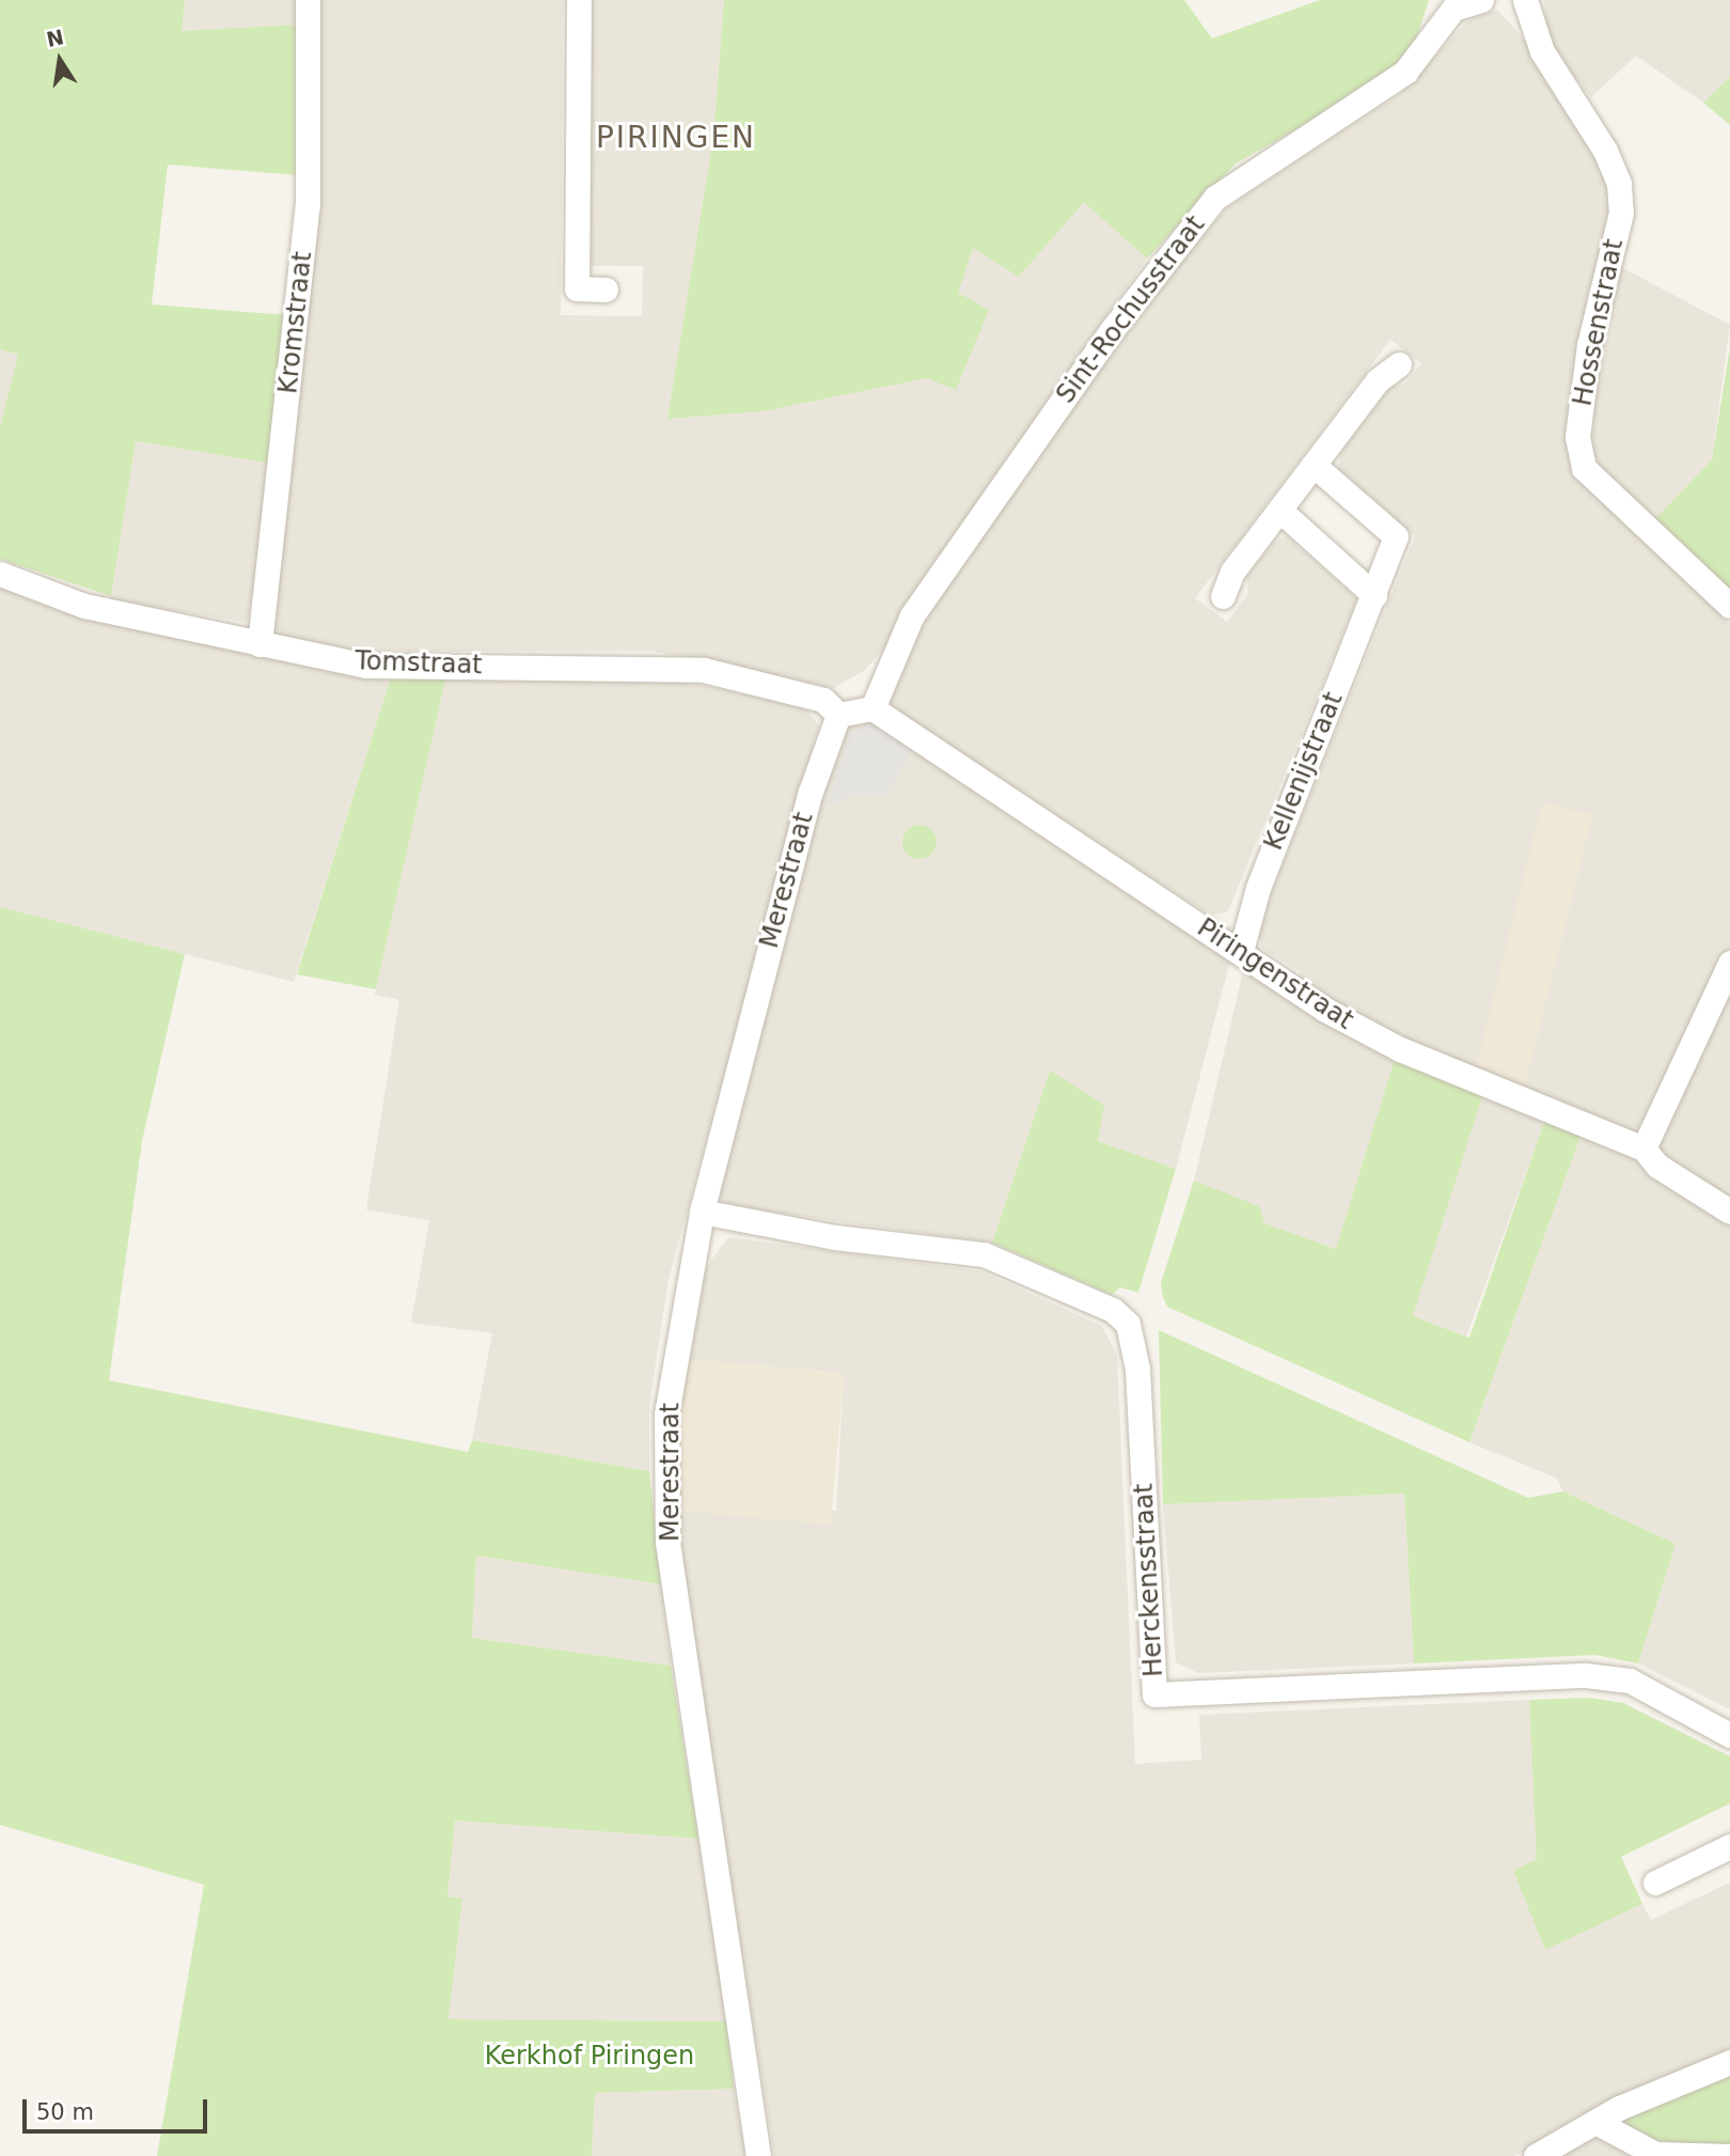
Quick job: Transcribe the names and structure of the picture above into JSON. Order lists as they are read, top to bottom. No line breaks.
{"streets":{"street":["Sint-Rochusstraat","Kromstraat","Hossenstraat","Tomstraat","Kellenijstraat","Merestraat","Piringenstraat","Herckensstraat"]},"crossings":[["Sint-Rochusstraat","Piringenstraat"],["Kromstraat","Tomstraat"],["Tomstraat","Merestraat"],["Kellenijstraat","Piringenstraat"],["Merestraat","Herckensstraat"]],"districts":["PIRINGEN"],"parks":["Kerkhof Piringen"],"scale_bar":"50 m","north":"top"}
